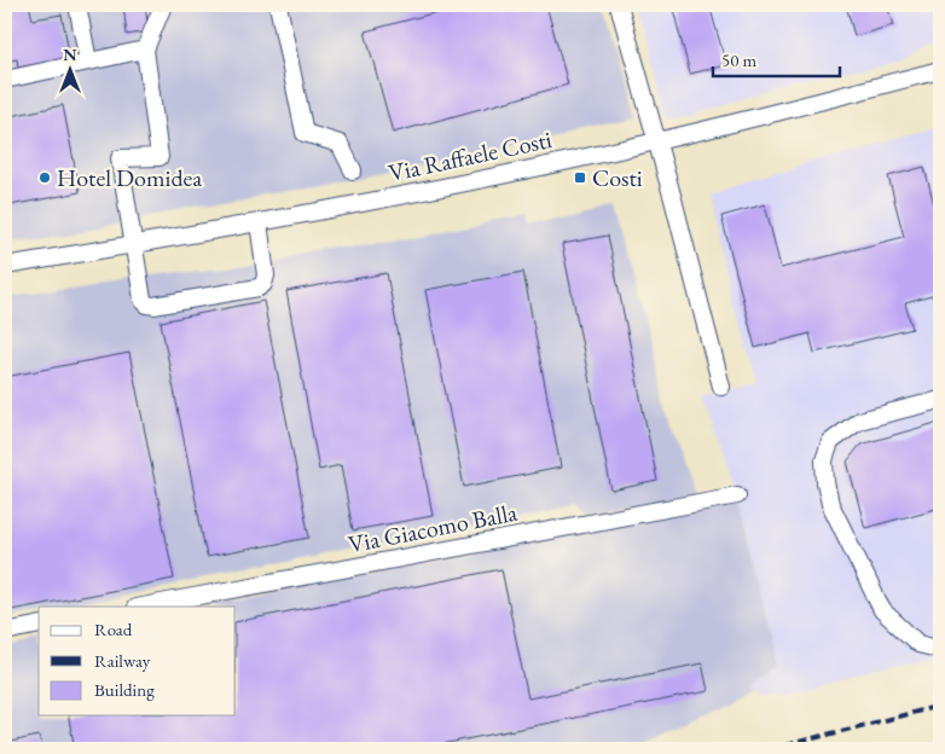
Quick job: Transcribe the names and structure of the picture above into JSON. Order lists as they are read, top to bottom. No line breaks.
{"streets":{"street":["Via Raffaele Costi","Via Giacomo Balla"]},"places":{"other":["Hotel Domidea"],"transit":["Costi"]},"legend":["Road","Railway","Building"],"scale_bar":"50 m","north":"top"}
